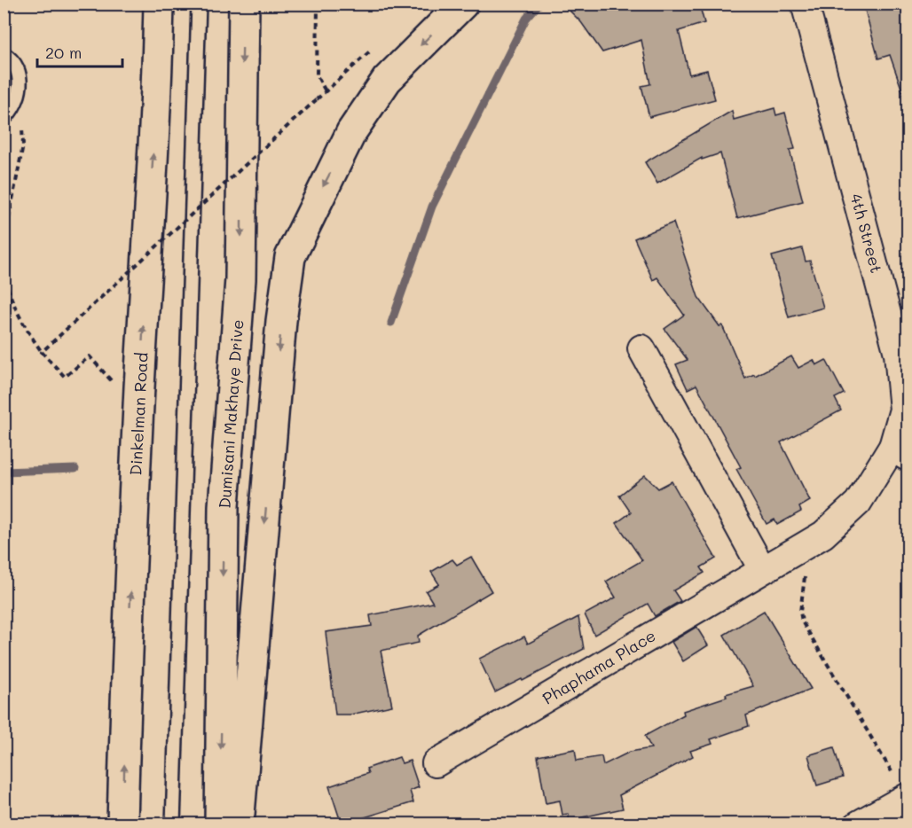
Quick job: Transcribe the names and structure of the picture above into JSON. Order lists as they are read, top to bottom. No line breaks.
{"streets":{"main road":["Dinkelman Road","Dumisani Makhaye Drive"],"street":["4th Street","Phaphama Place"]},"crossings":[["4th Street","Phaphama Place"]],"scale_bar":"20 m"}
